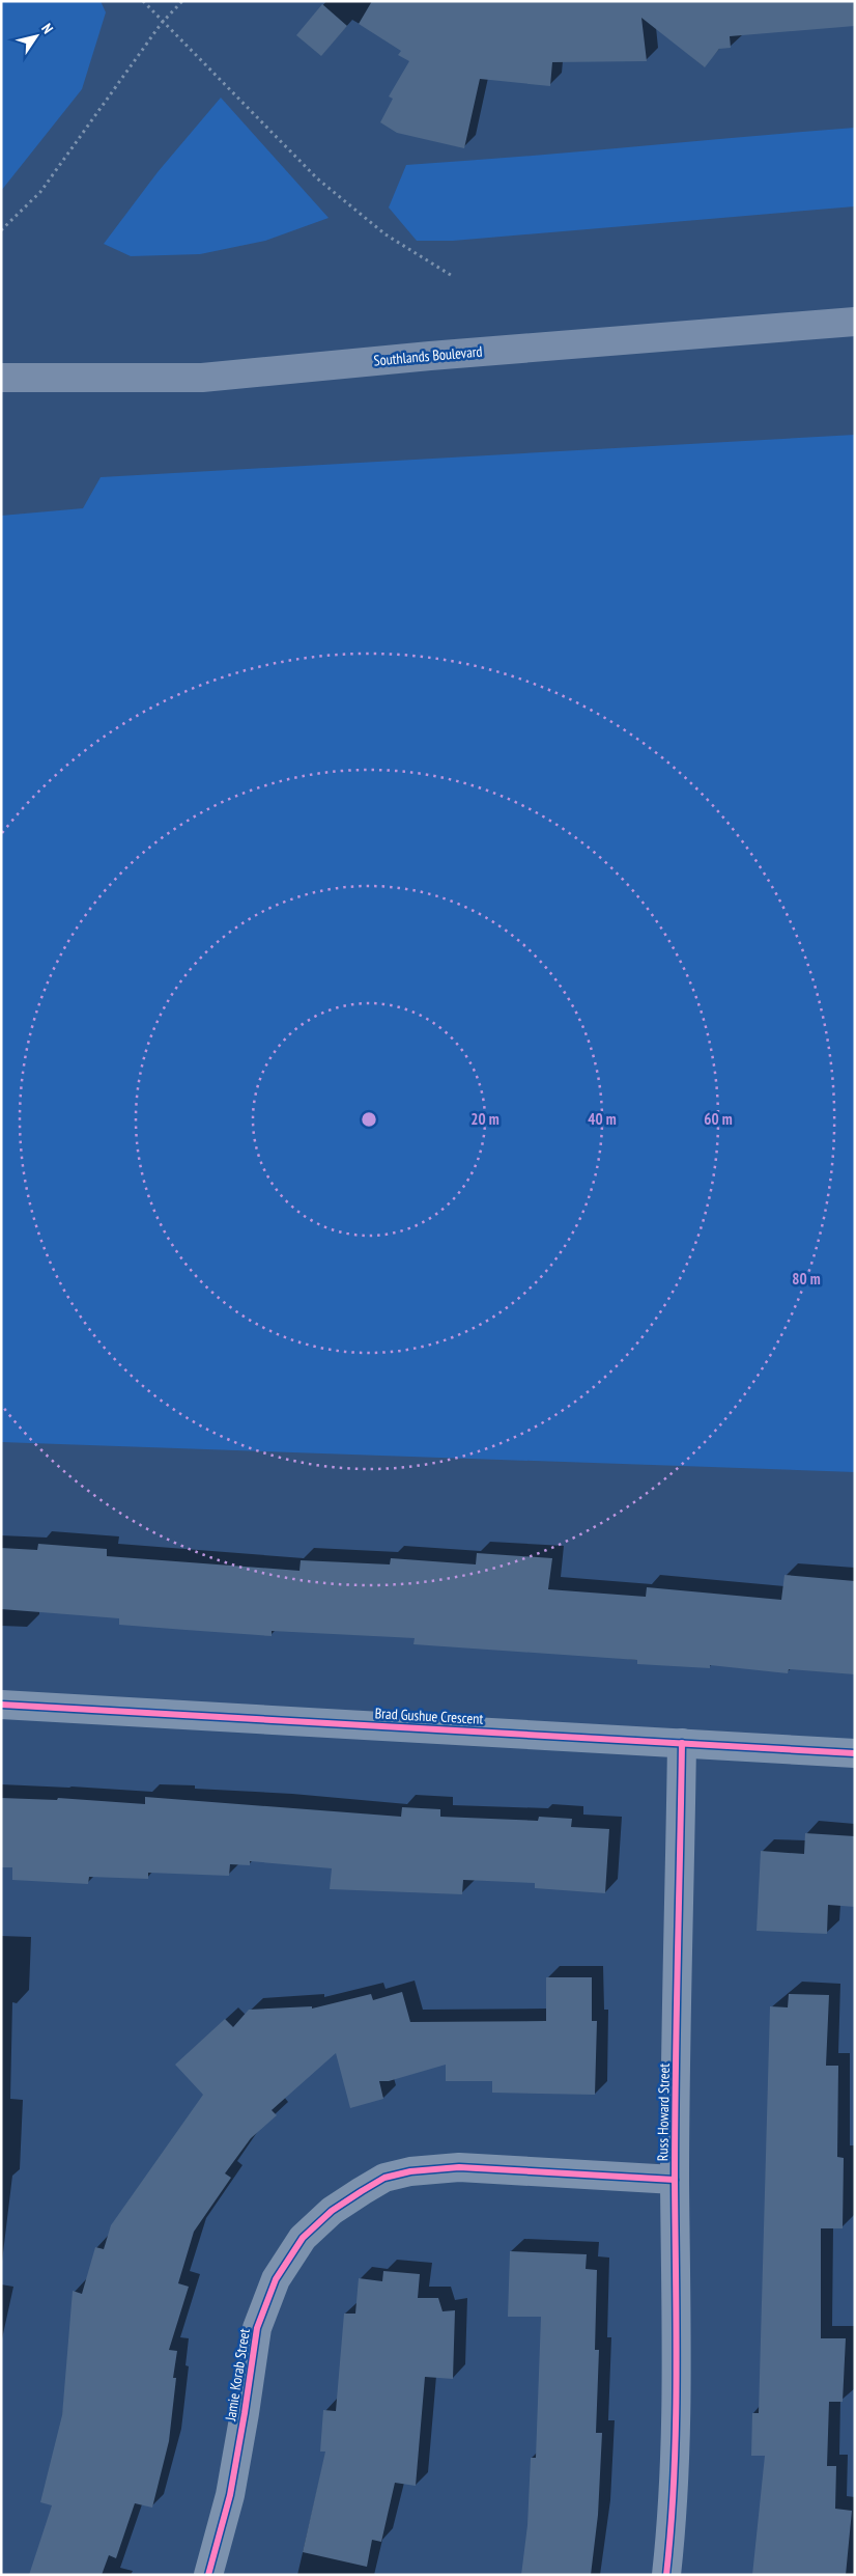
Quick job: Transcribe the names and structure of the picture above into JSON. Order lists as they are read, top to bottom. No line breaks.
{"streets":{"main road":["Southlands Boulevard"],"street":["Brad Gushue Crescent","Russ Howard Street","Jamie Korab Street"]},"crossings":[["Brad Gushue Crescent","Russ Howard Street"],["Russ Howard Street","Jamie Korab Street"]],"north":"top right","rings":["20 m","40 m","60 m","80 m"]}
